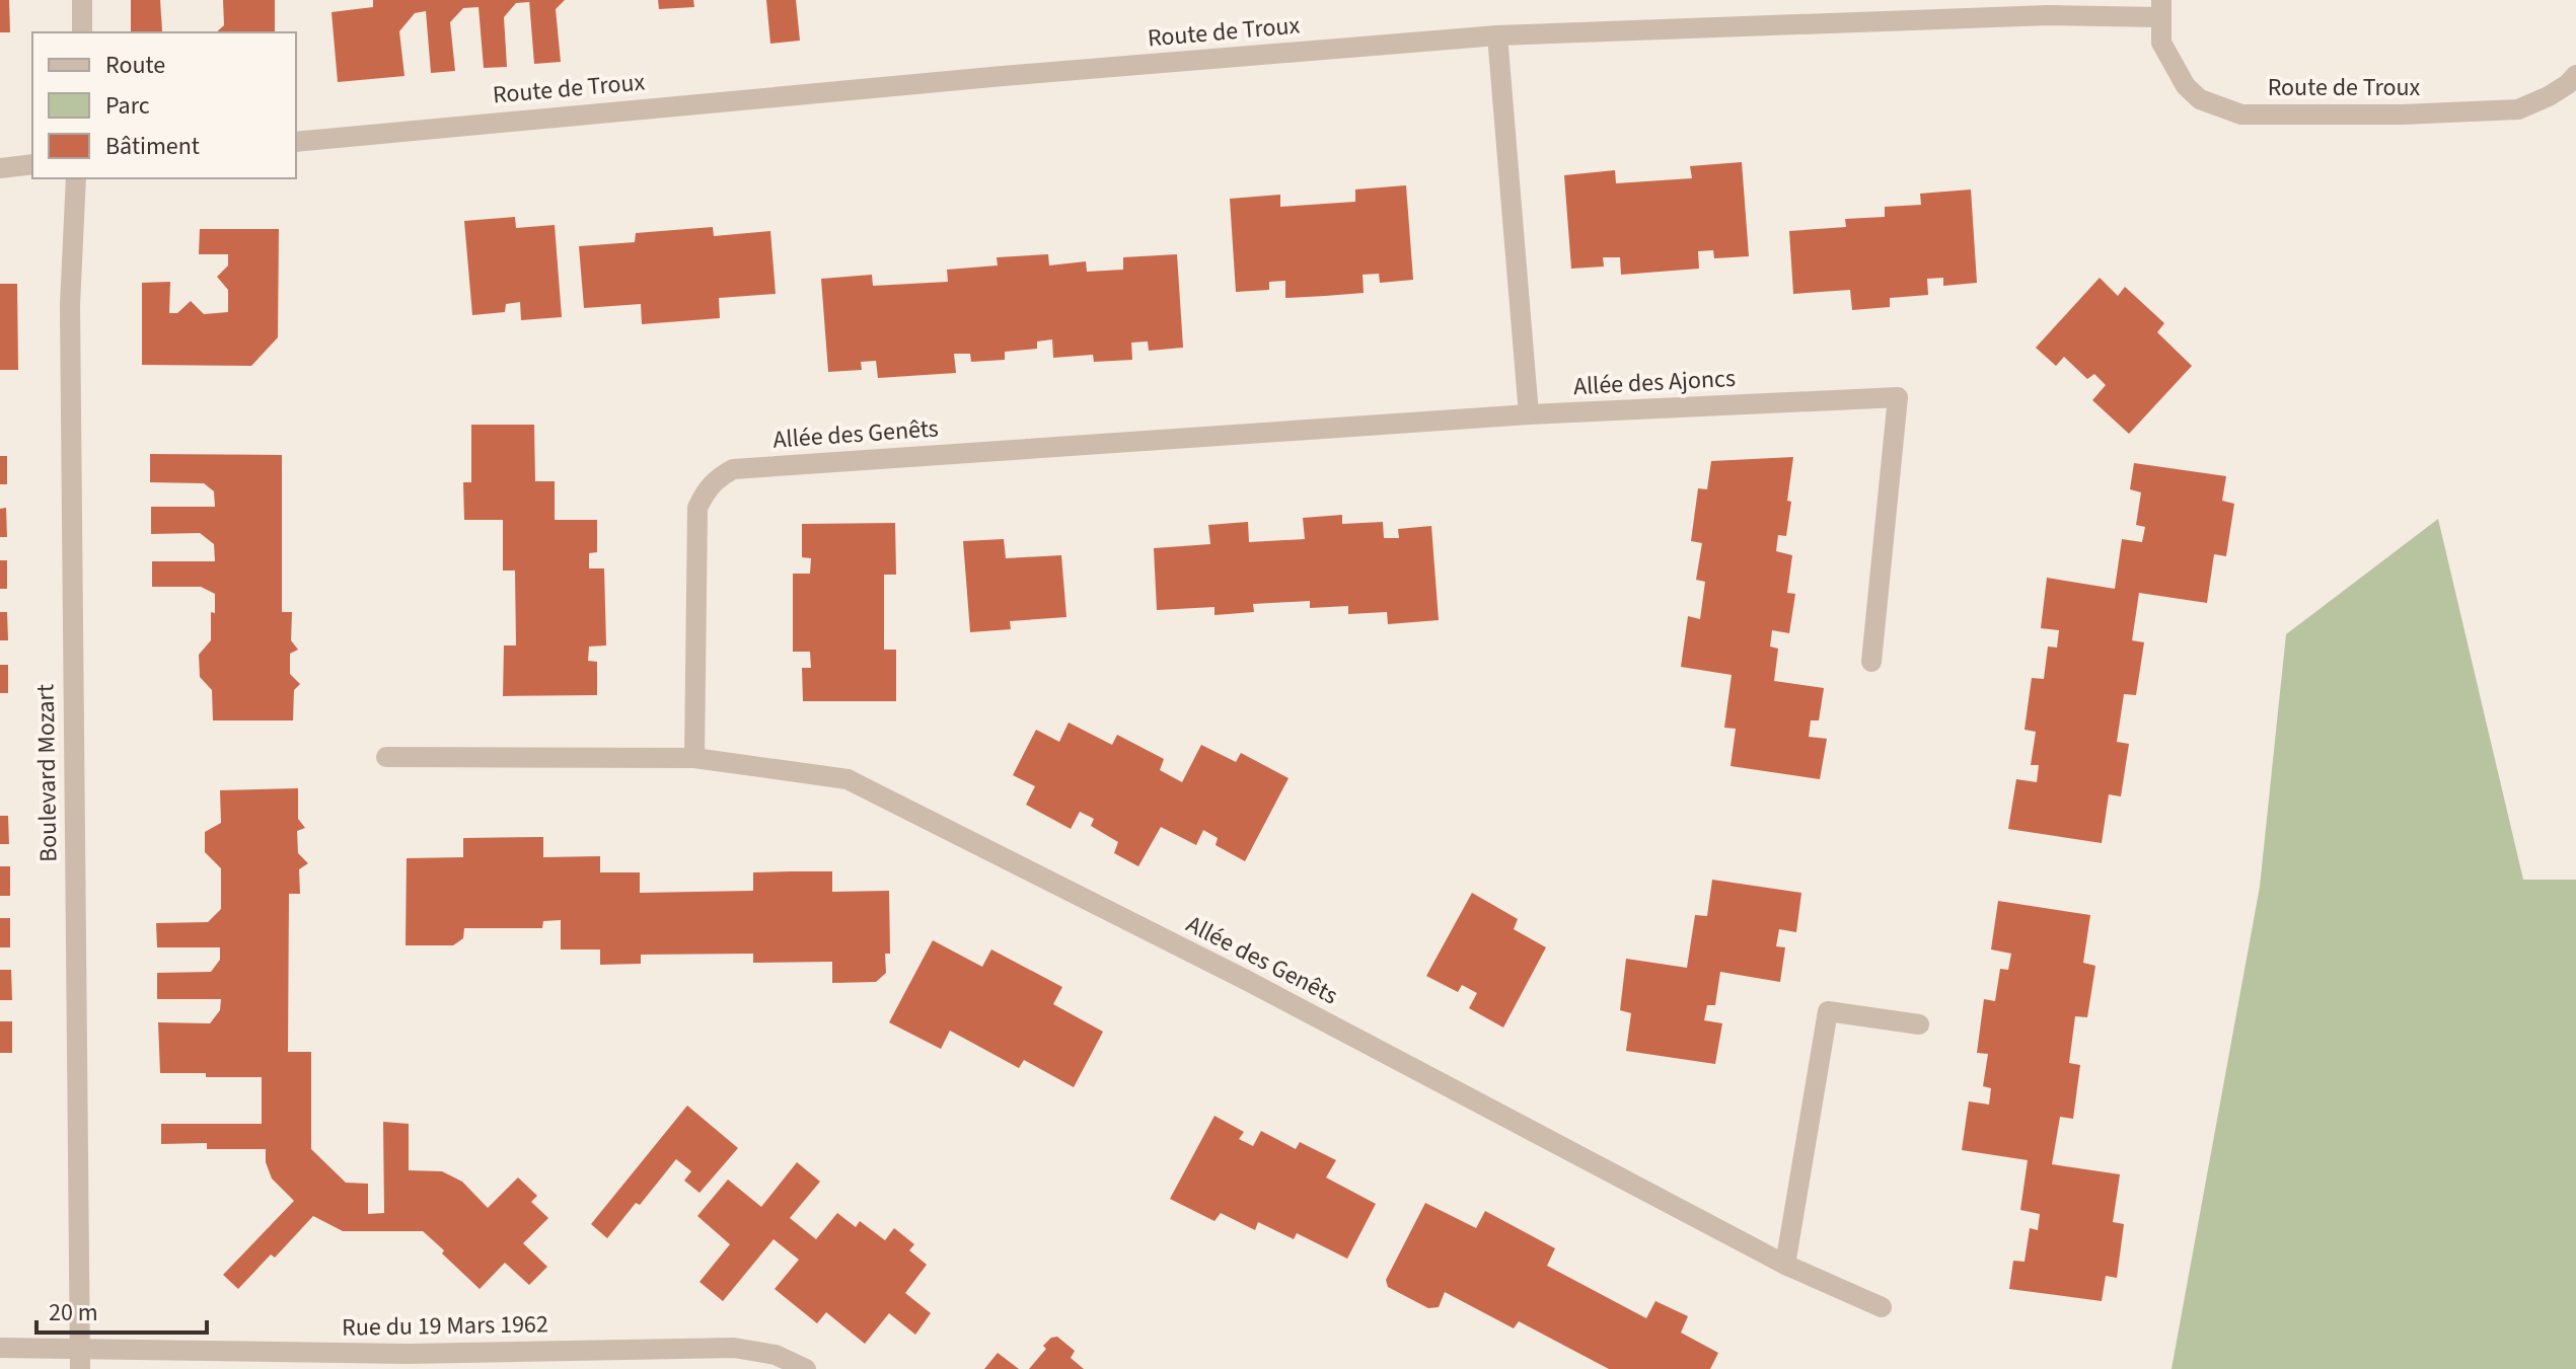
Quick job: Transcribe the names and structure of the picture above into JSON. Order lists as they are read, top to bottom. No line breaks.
{"streets":{"street":["Route de Troux","Allée des Ajoncs","Allée des Genêts","Boulevard Mozart","Rue du 19 Mars 1962"]},"crossings":[["Allée des Ajoncs","Allée des Genêts"],["Boulevard Mozart","Rue du 19 Mars 1962"]],"legend":["Route","Parc","Bâtiment"],"scale_bar":"20 m"}
